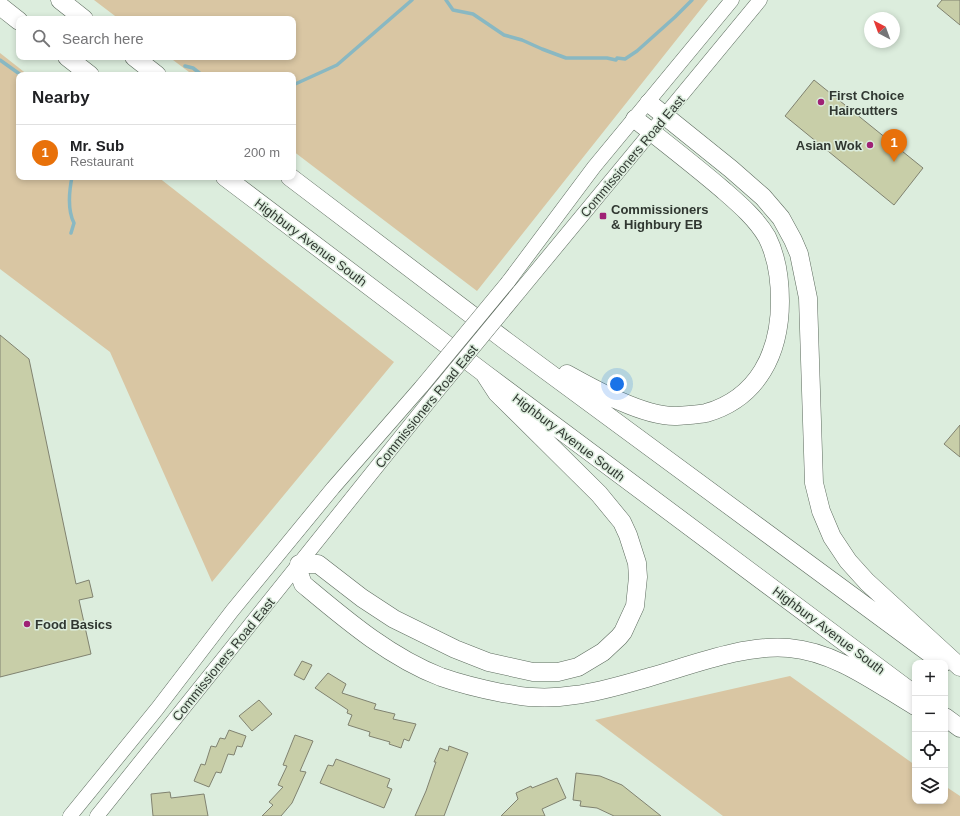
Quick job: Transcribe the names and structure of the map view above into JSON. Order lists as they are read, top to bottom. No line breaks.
{"streets":{"highway":["Highbury Avenue South"],"main road":["Commissioners Road East"]},"places":{"other":["First Choice Haircutters","Asian Wok","Food Basics"],"transit":["Commissioners & Highbury EB"]},"north":"top left","page":{"search":"Search here","heading":"Nearby","list":[{"mark":"1","name":"Mr. Sub","note":"Restaurant","value":"200 m"}],"pins":"1","map_buttons":["+","−"]}}
